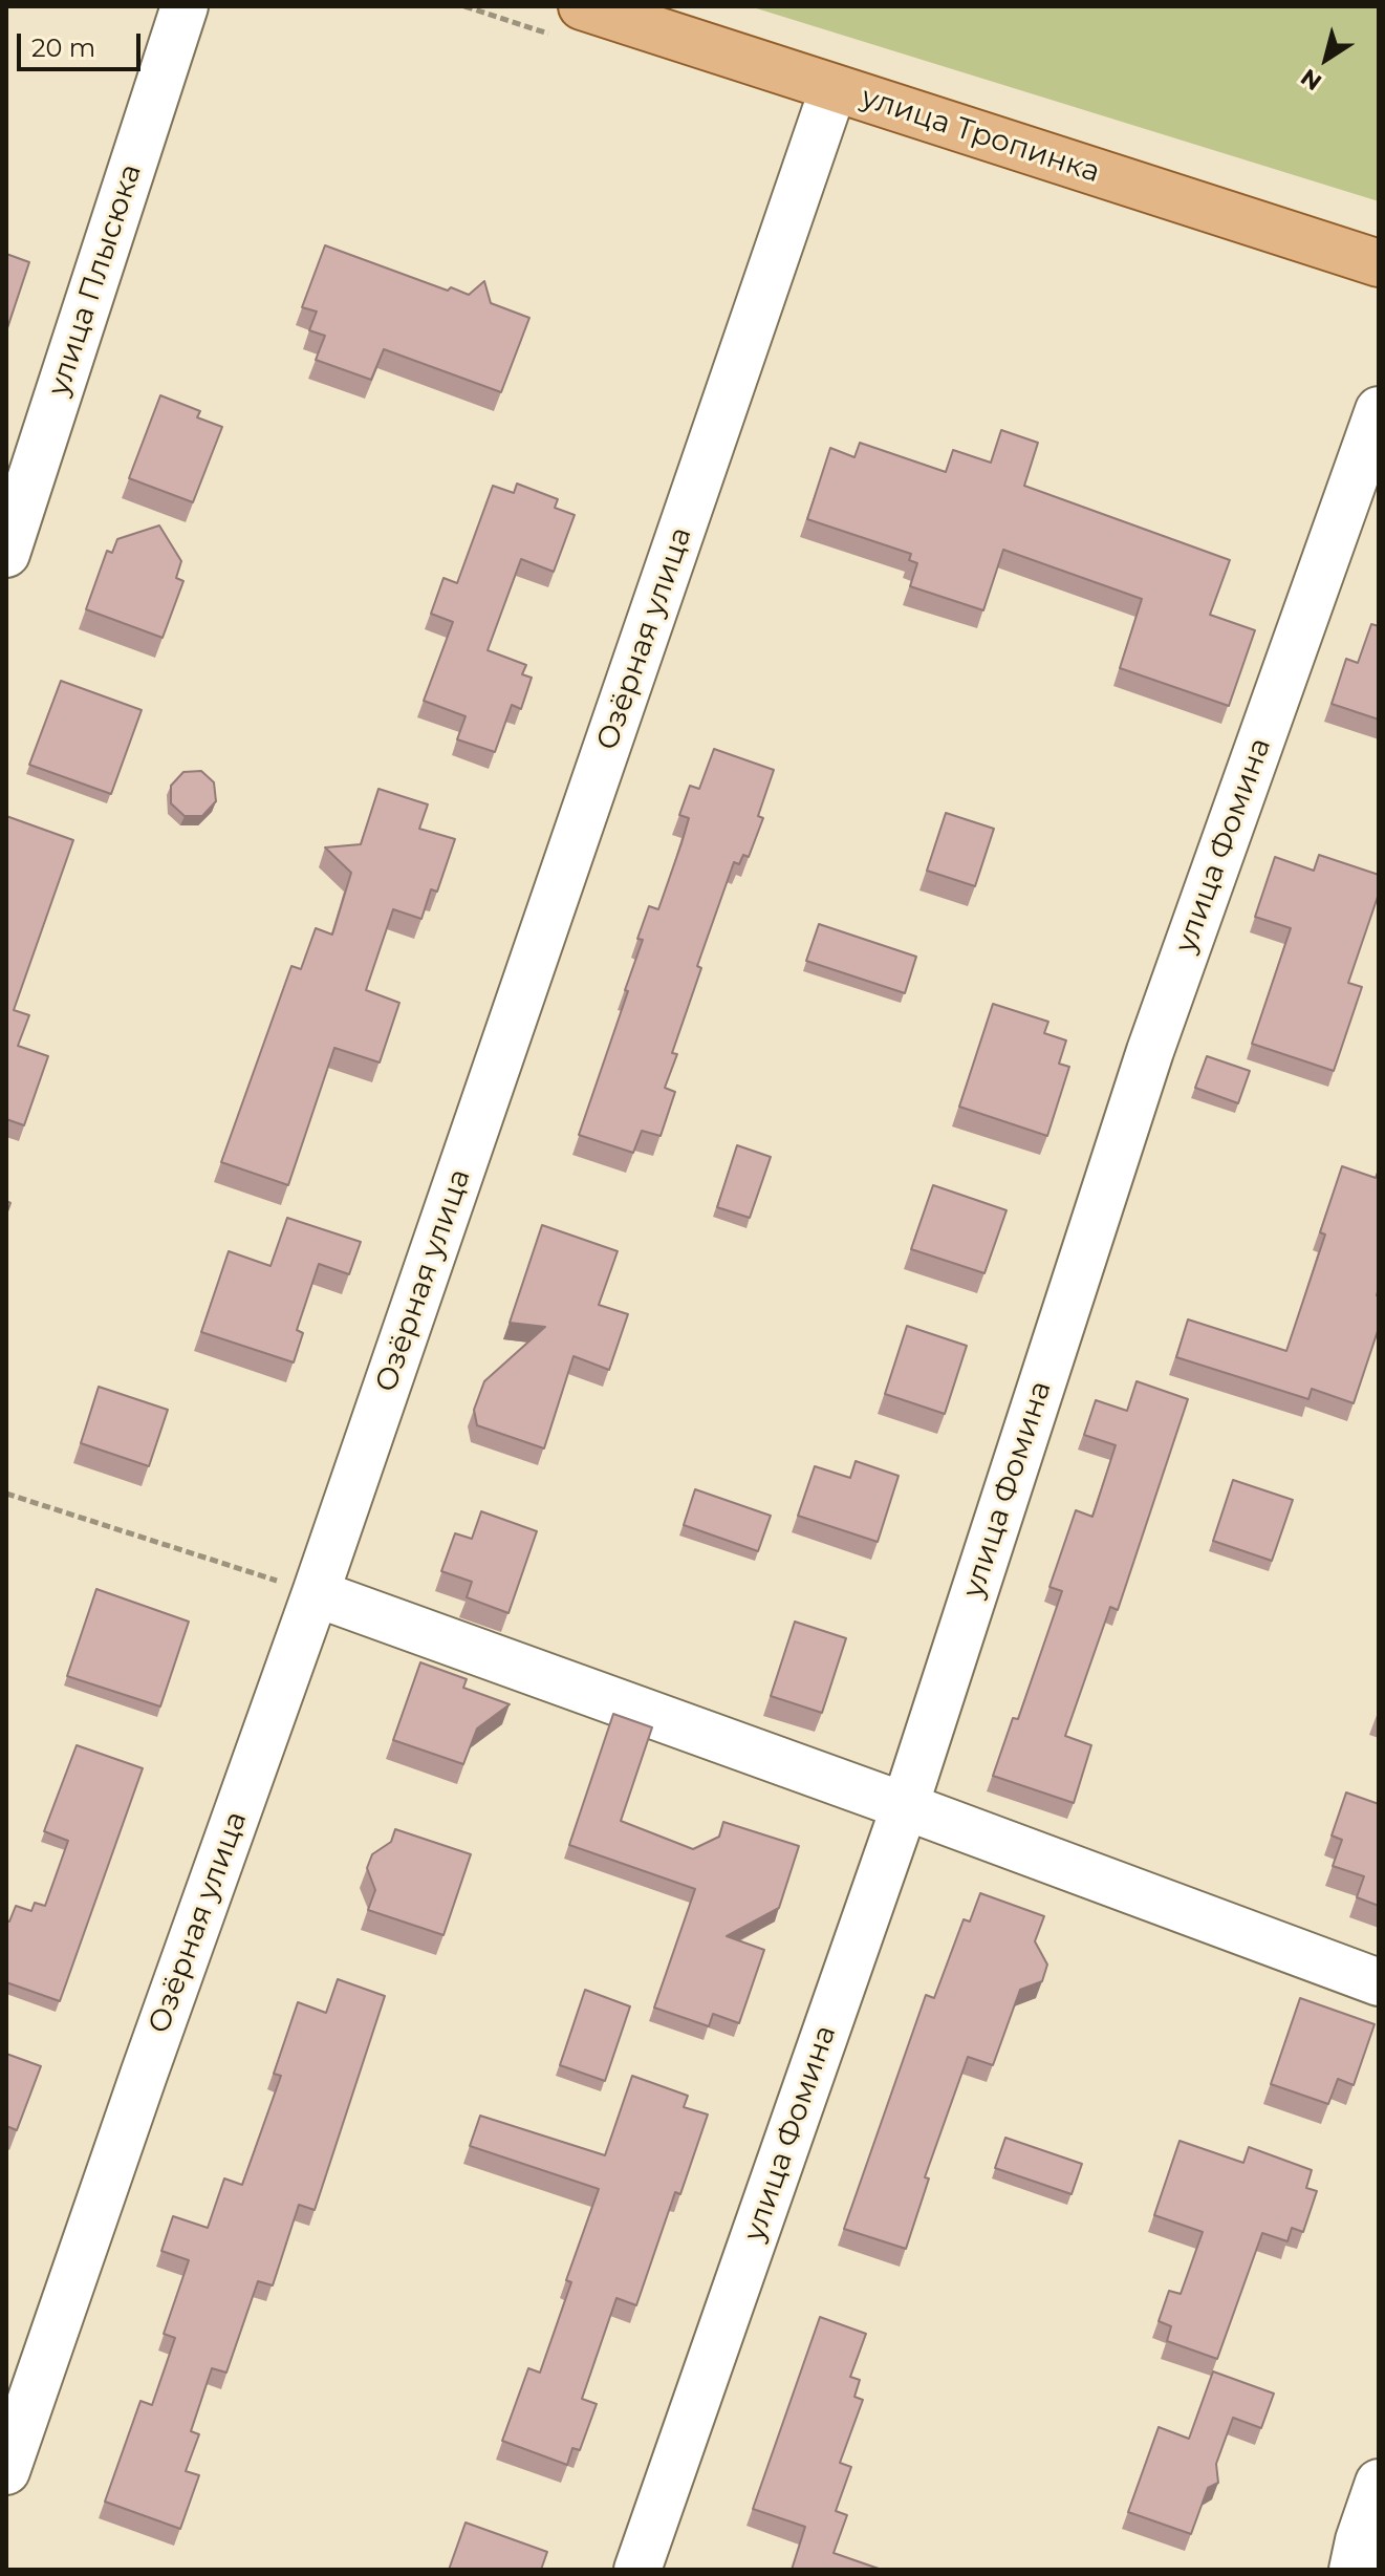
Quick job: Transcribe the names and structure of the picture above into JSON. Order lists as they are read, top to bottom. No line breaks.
{"streets":{"main road":["улица Тропинка"],"street":["улица Плысюка","Озёрная улица","улица Фомина"]},"crossings":[["улица Тропинка","Озёрная улица"]],"scale_bar":"20 m","north":"bottom left"}
